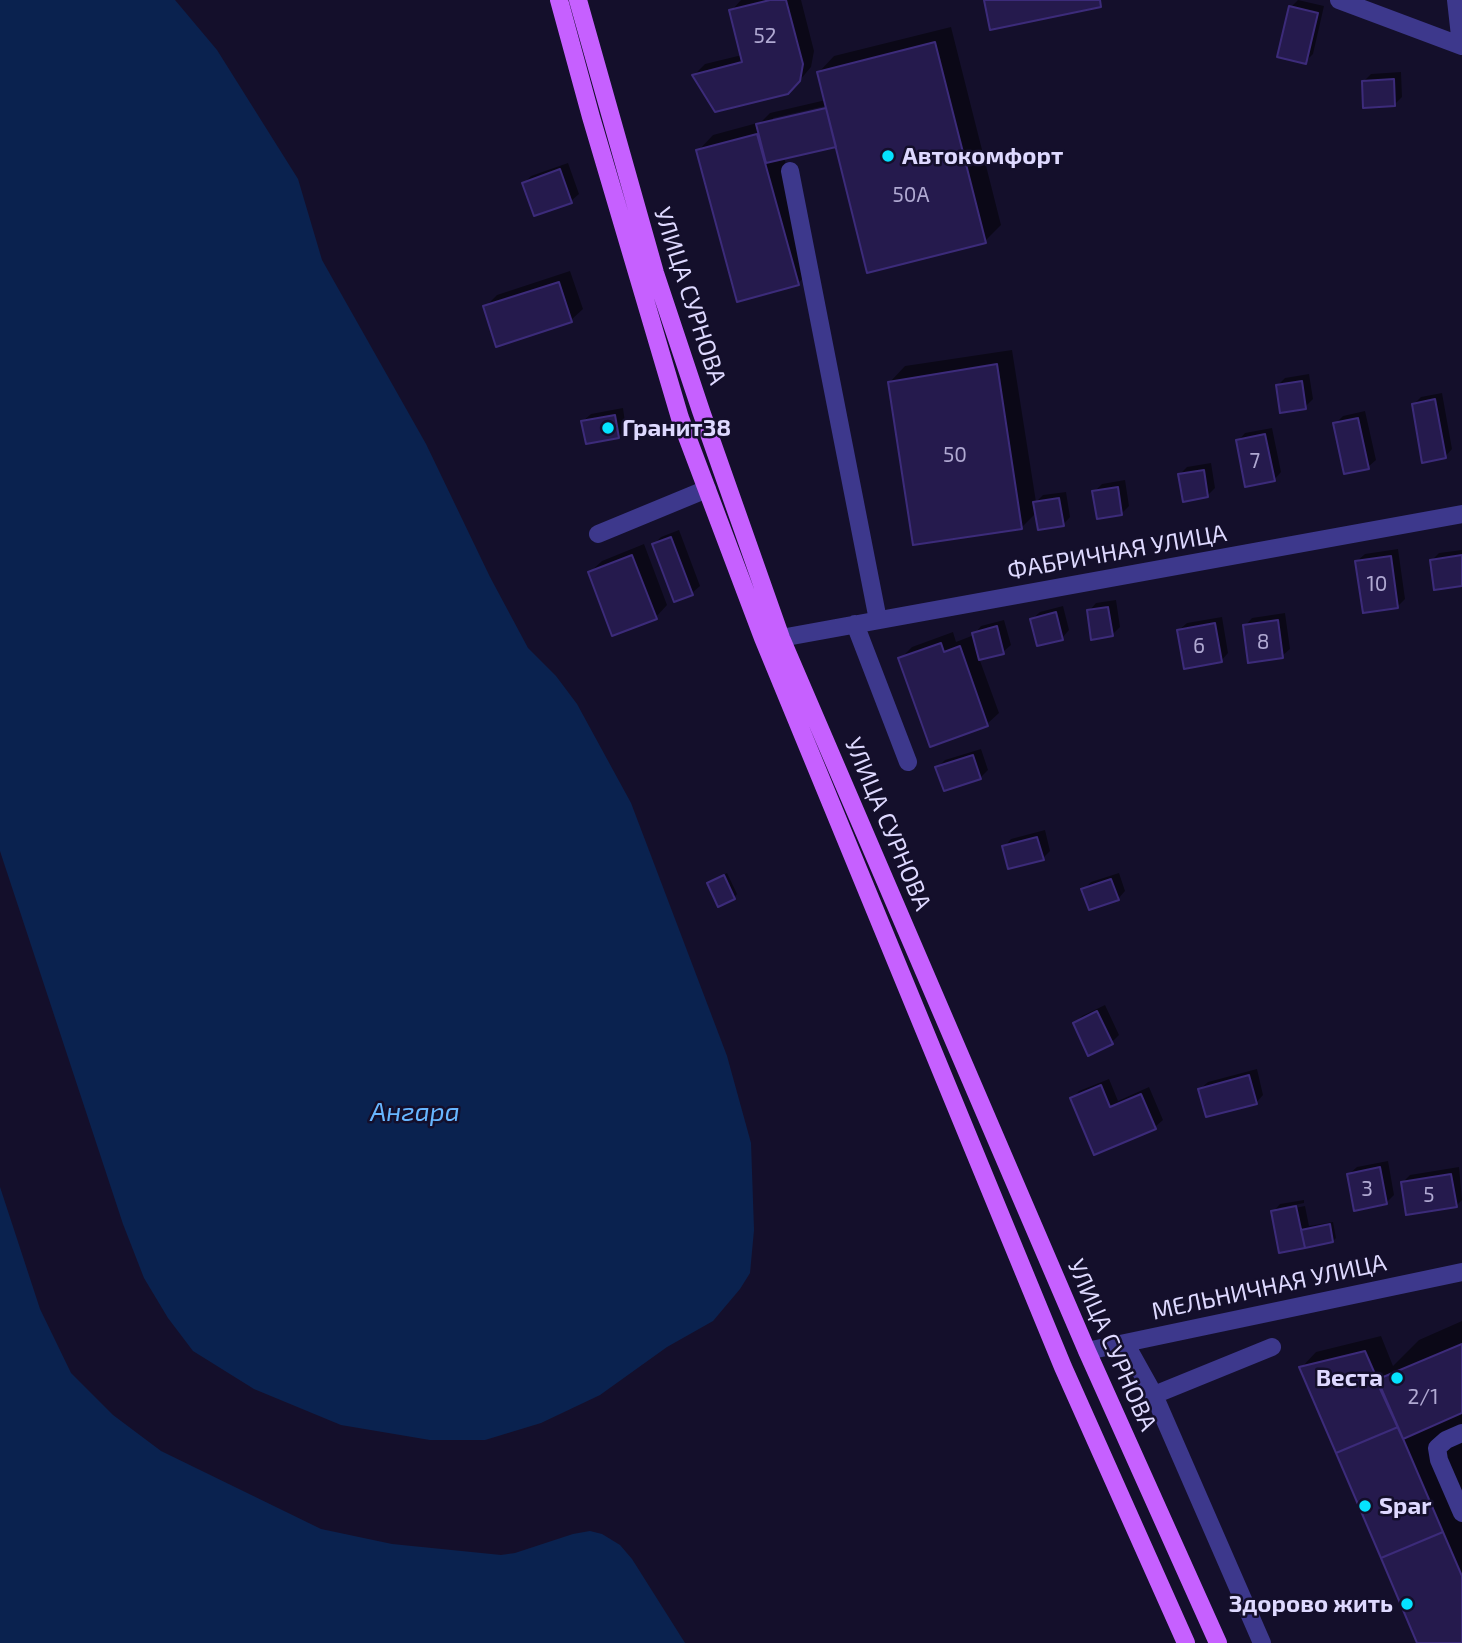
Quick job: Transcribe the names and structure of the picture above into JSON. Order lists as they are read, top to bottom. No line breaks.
{"streets":{"main road":["УЛИЦА СУРНОВА"],"street":["ФАБРИЧНАЯ УЛИЦА","МЕЛЬНИЧНАЯ УЛИЦА"]},"crossings":[["УЛИЦА СУРНОВА","ФАБРИЧНАЯ УЛИЦА"],["УЛИЦА СУРНОВА","МЕЛЬНИЧНАЯ УЛИЦА"]],"water":["Ангара"],"places":["Автокомфорт","Гранит38","Веста","Spar","Здорово жить"],"house_numbers":["52","50А","50","7","10","8","6","3","5","2/1"]}
